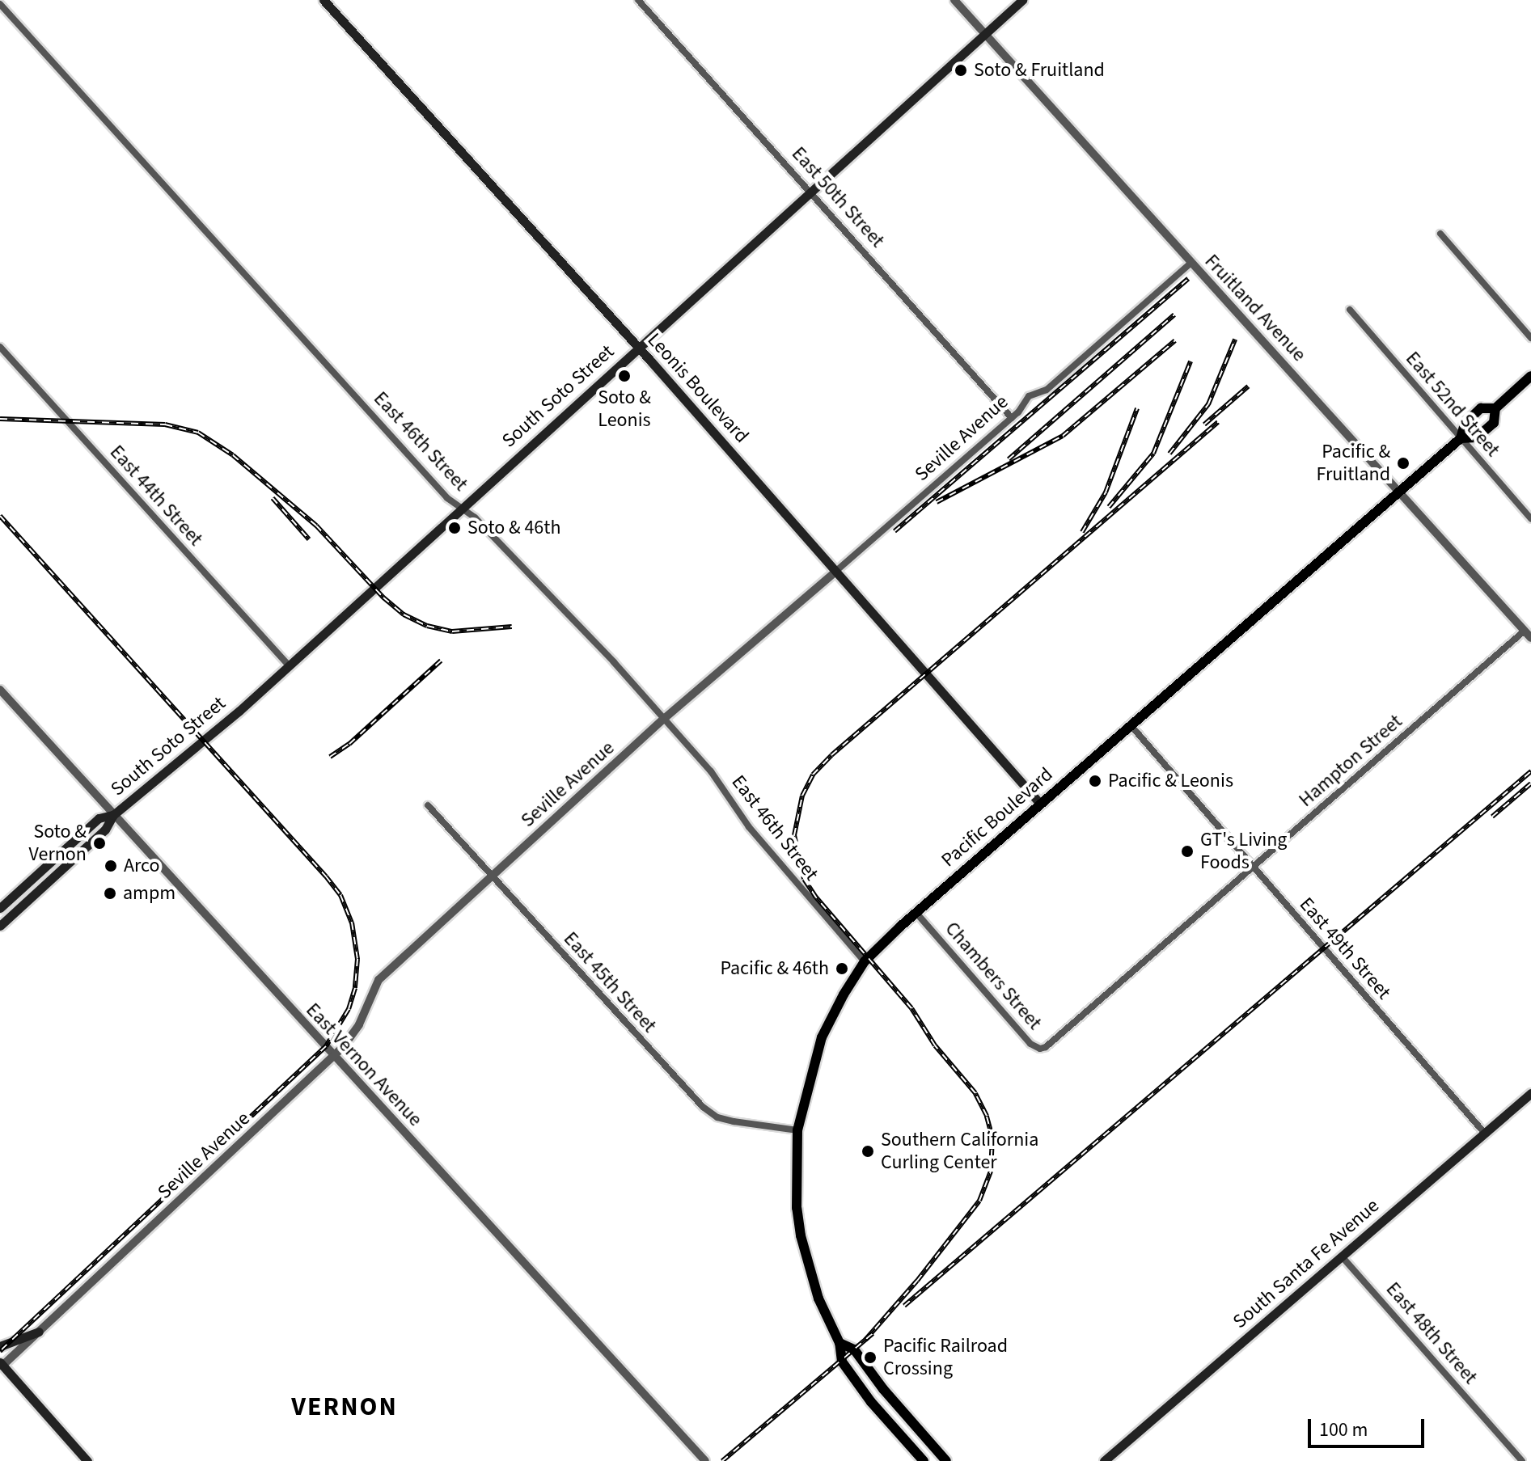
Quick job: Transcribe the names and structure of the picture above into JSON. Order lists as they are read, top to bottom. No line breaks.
{"streets":{"main road":["Leonis Boulevard","South Soto Street","Pacific Boulevard","South Santa Fe Avenue"],"street":["East 50th Street","Fruitland Avenue","East 52nd Street","Seville Avenue","East 46th Street","East 44th Street","Hampton Street","East 49th Street","Chambers Street","East 45th Street","East Vernon Avenue","East 48th Street"]},"crossings":[["East 50th Street","South Soto Street"],["East 50th Street","Seville Avenue"],["Fruitland Avenue","South Soto Street"],["Fruitland Avenue","Seville Avenue"],["Fruitland Avenue","Hampton Street"],["Fruitland Avenue","Pacific Boulevard"],["Leonis Boulevard","South Soto Street"],["Leonis Boulevard","Seville Avenue"],["Leonis Boulevard","Pacific Boulevard"],["South Soto Street","East 46th Street"],["South Soto Street","East 44th Street"],["South Soto Street","East Vernon Avenue"],["East 52nd Street","Pacific Boulevard"],["Seville Avenue","East 46th Street"],["Seville Avenue","East 45th Street"],["Seville Avenue","East Vernon Avenue"],["East 46th Street","Pacific Boulevard"],["Hampton Street","East 49th Street"],["Hampton Street","Chambers Street"],["Pacific Boulevard","East 49th Street"],["Pacific Boulevard","Chambers Street"],["Pacific Boulevard","East 45th Street"],["East 49th Street","South Santa Fe Avenue"],["South Santa Fe Avenue","East 48th Street"]],"districts":["VERNON"],"places":["Soto & Fruitland","Soto & Leonis","Pacific & Fruitland","Soto & 46th","Pacific & Leonis","Soto & Vernon","GT's Living Foods","Arco","ampm","Pacific & 46th","Southern California Curling Center","Pacific Railroad Crossing"],"scale_bar":"100 m"}
